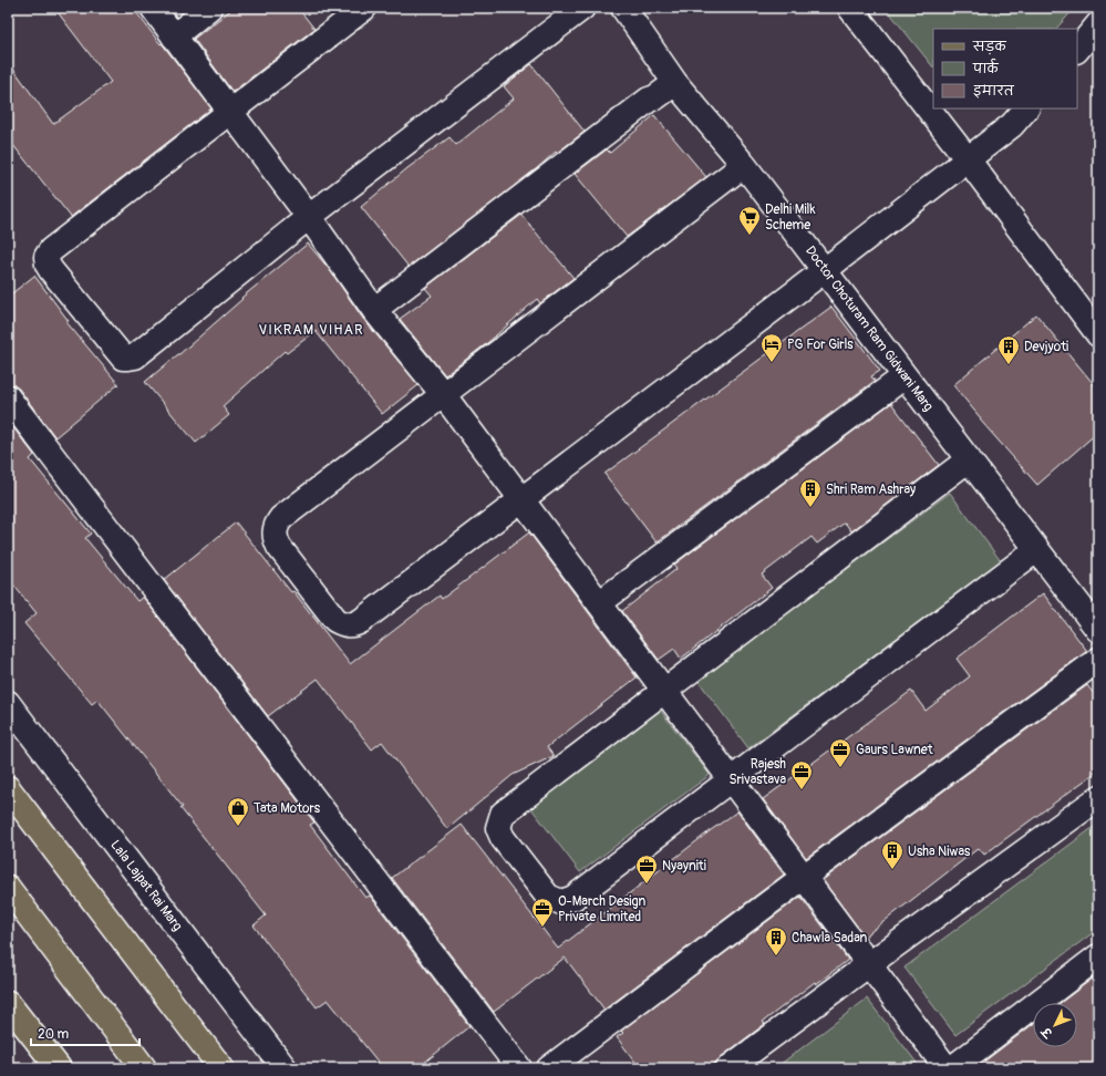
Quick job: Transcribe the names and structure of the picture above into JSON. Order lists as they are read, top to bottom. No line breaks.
{"streets":{"street":["Doctor Choturam Ram Gidwani Marg","Lala Lajpat Rai Marg"]},"districts":["VIKRAM VIHAR"],"places":{"supermarket":["Delhi Milk Scheme"],"hotel":["PG For Girls"],"building":["Devjyoti","Shri Ram Ashray","Usha Niwas","Chawla Sadan"],"office":["Gaurs Lawnet","Rajesh Srivastava","Nyayniti","O-March Design Private Limited"],"shop":["Tata Motors"]},"legend":["सड़क","पार्क","इमारत"],"scale_bar":"20 m","north":"bottom left"}
